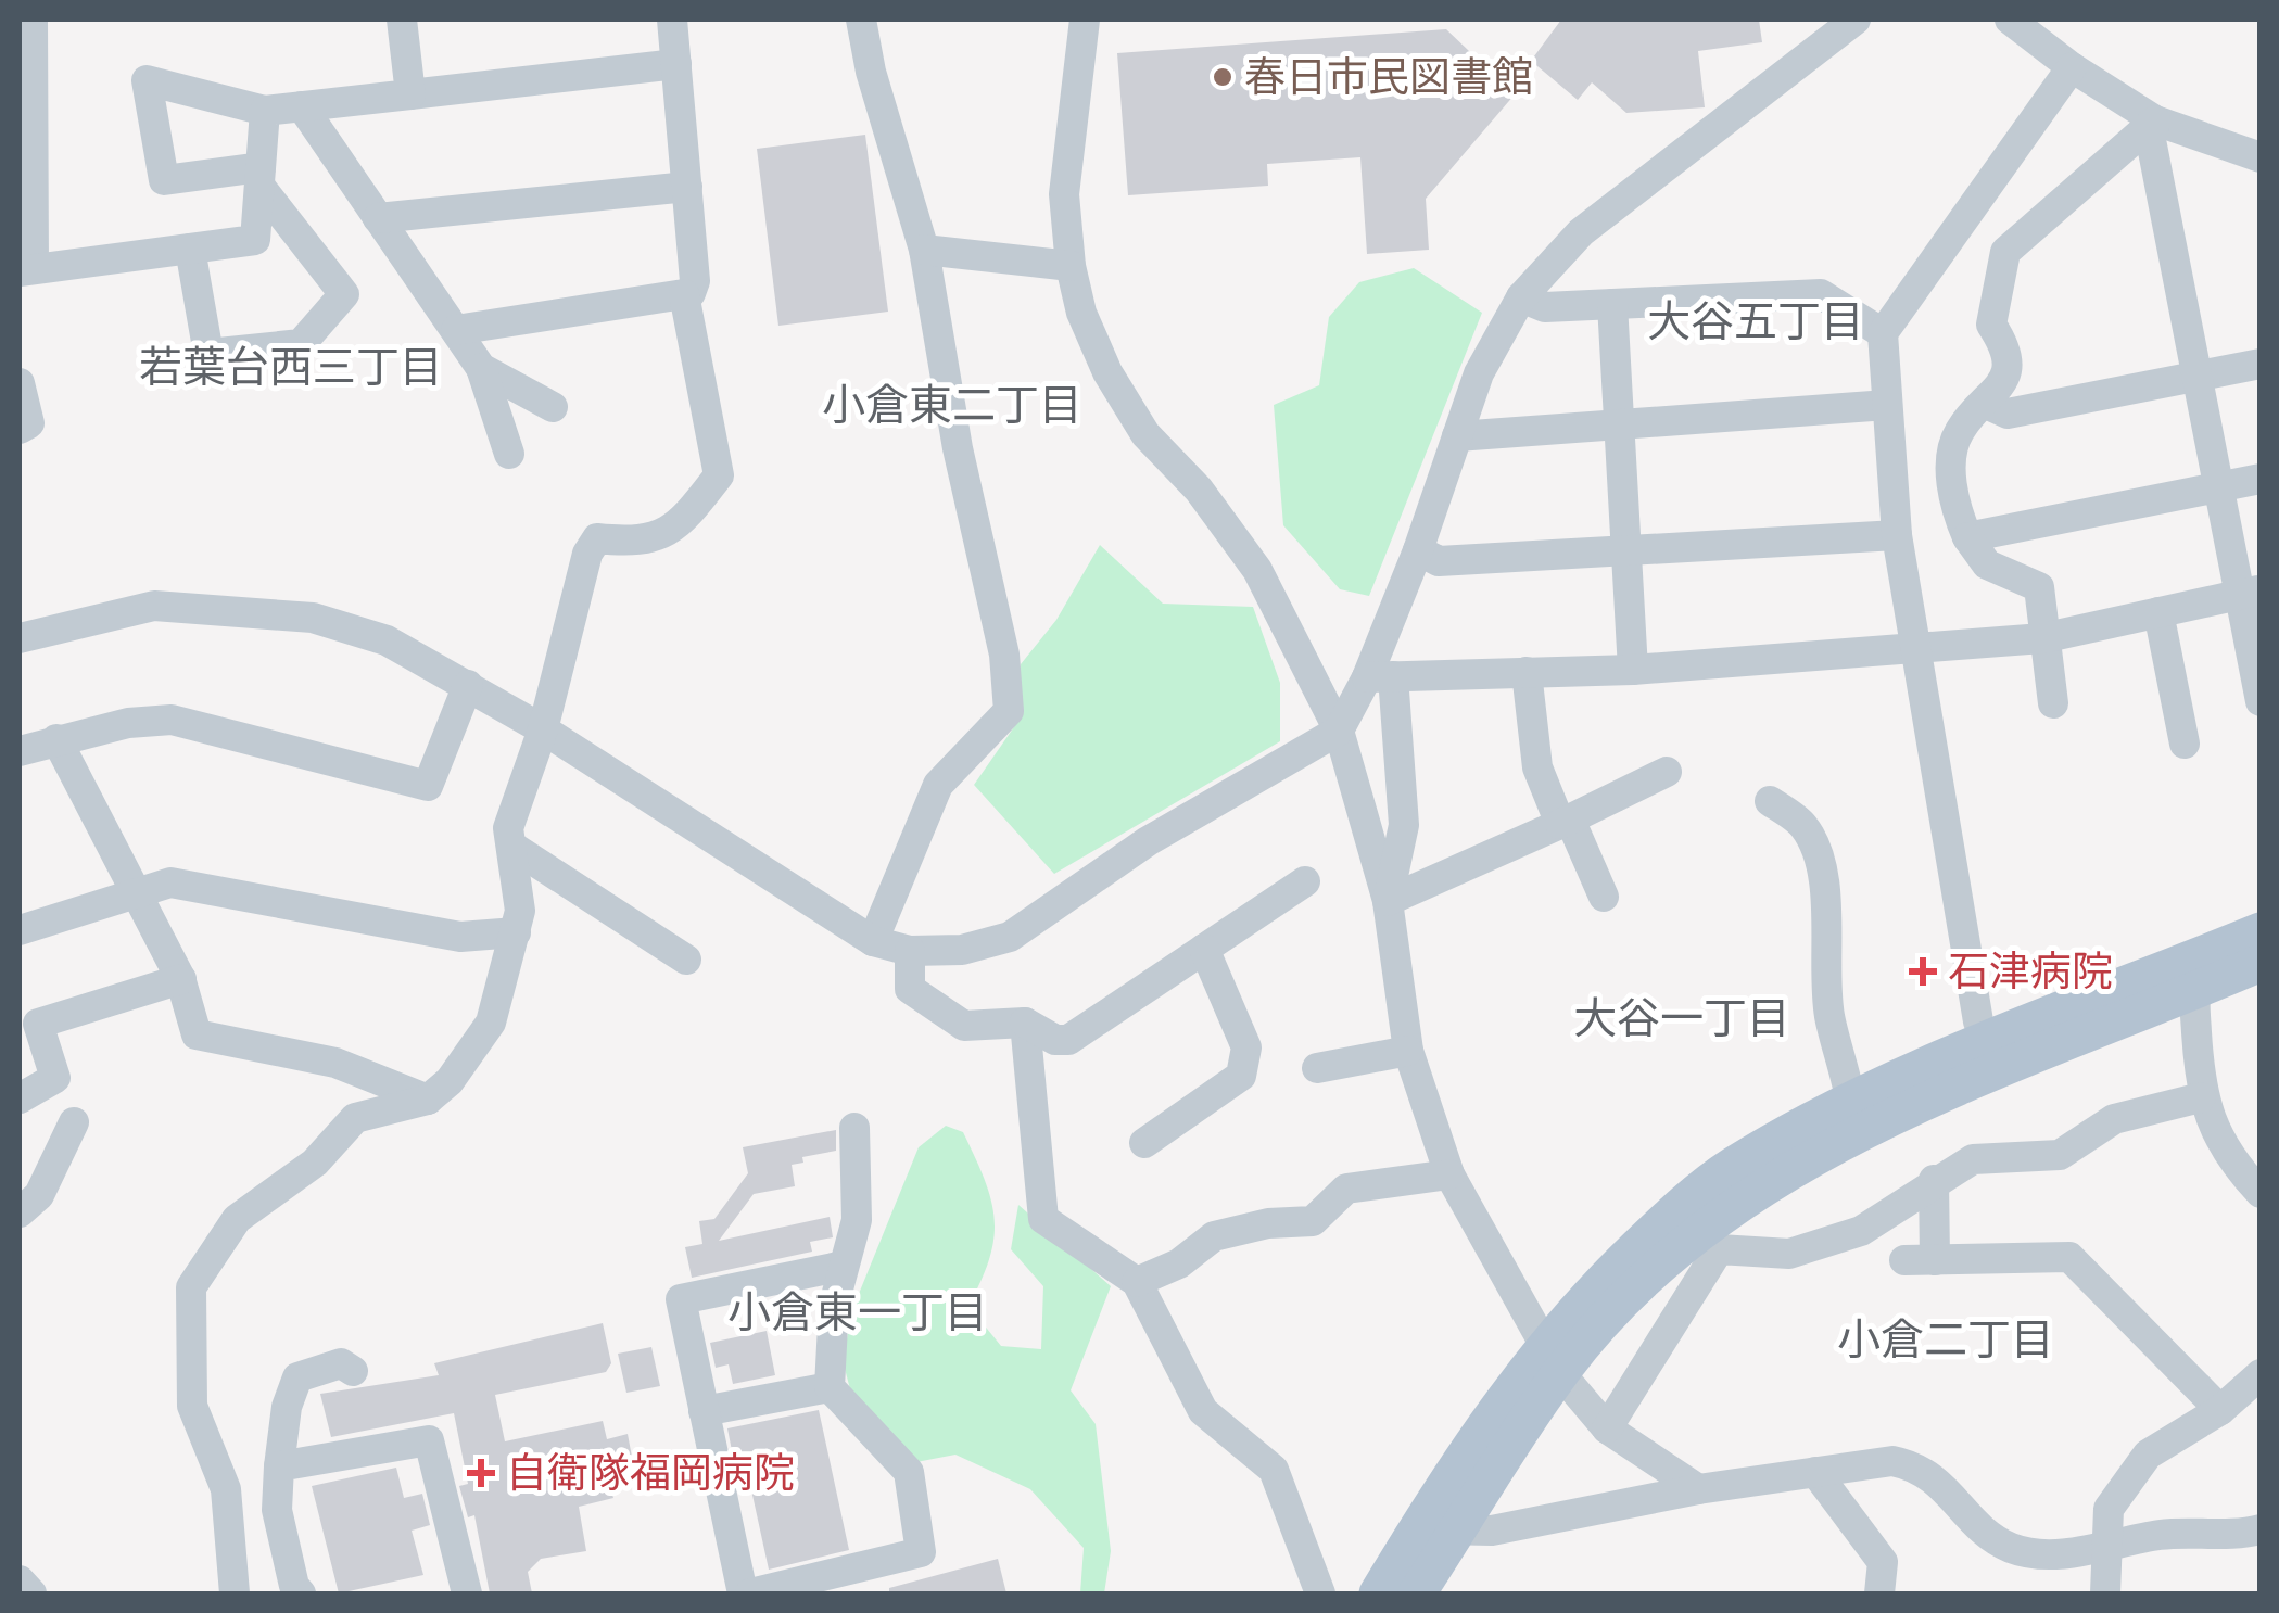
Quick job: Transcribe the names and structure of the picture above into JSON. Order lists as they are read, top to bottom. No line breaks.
{"districts":["大谷五丁目","若葉台西三丁目","小倉東二丁目","大谷一丁目","小倉東一丁目","小倉二丁目"],"places":{"other":["春日市民図書館"],"health":["石津病院","自衛隊福岡病院"]}}
